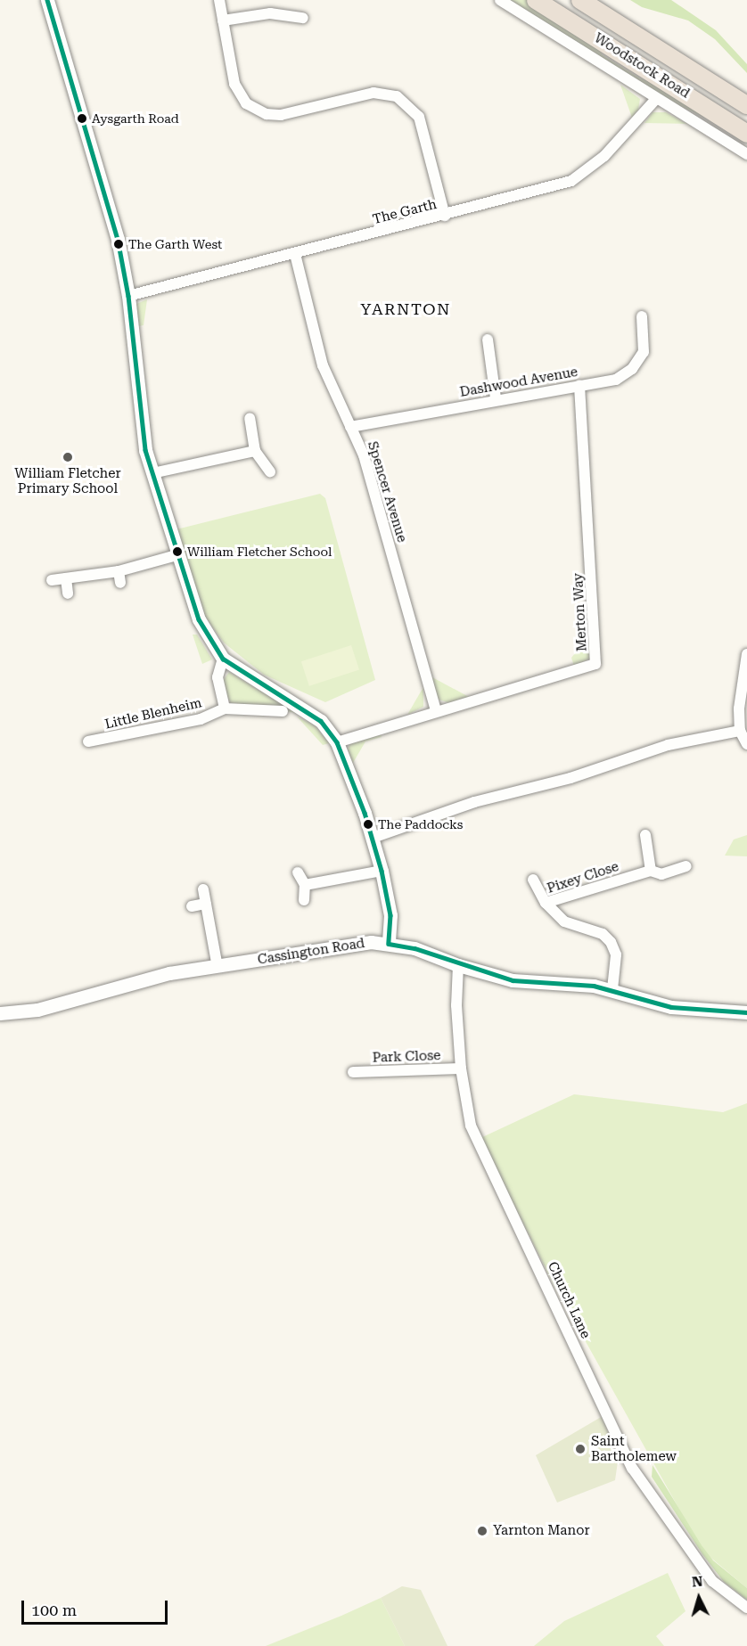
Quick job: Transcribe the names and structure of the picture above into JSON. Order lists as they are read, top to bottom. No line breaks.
{"streets":{"highway":["Woodstock Road"],"street":["The Garth","Dashwood Avenue","Spencer Avenue","Merton Way","Little Blenheim","Pixey Close","Cassington Road","Park Close","Church Lane"]},"crossings":[["The Garth","Spencer Avenue"],["Dashwood Avenue","Spencer Avenue"],["Dashwood Avenue","Merton Way"],["Spencer Avenue","Merton Way"],["Pixey Close","Cassington Road"],["Cassington Road","Church Lane"],["Park Close","Church Lane"]],"districts":["YARNTON"],"places":["Aysgarth Road","The Garth West","William Fletcher Primary School","William Fletcher School","The Paddocks","Saint Bartholemew","Yarnton Manor"],"scale_bar":"100 m","north":"top"}
